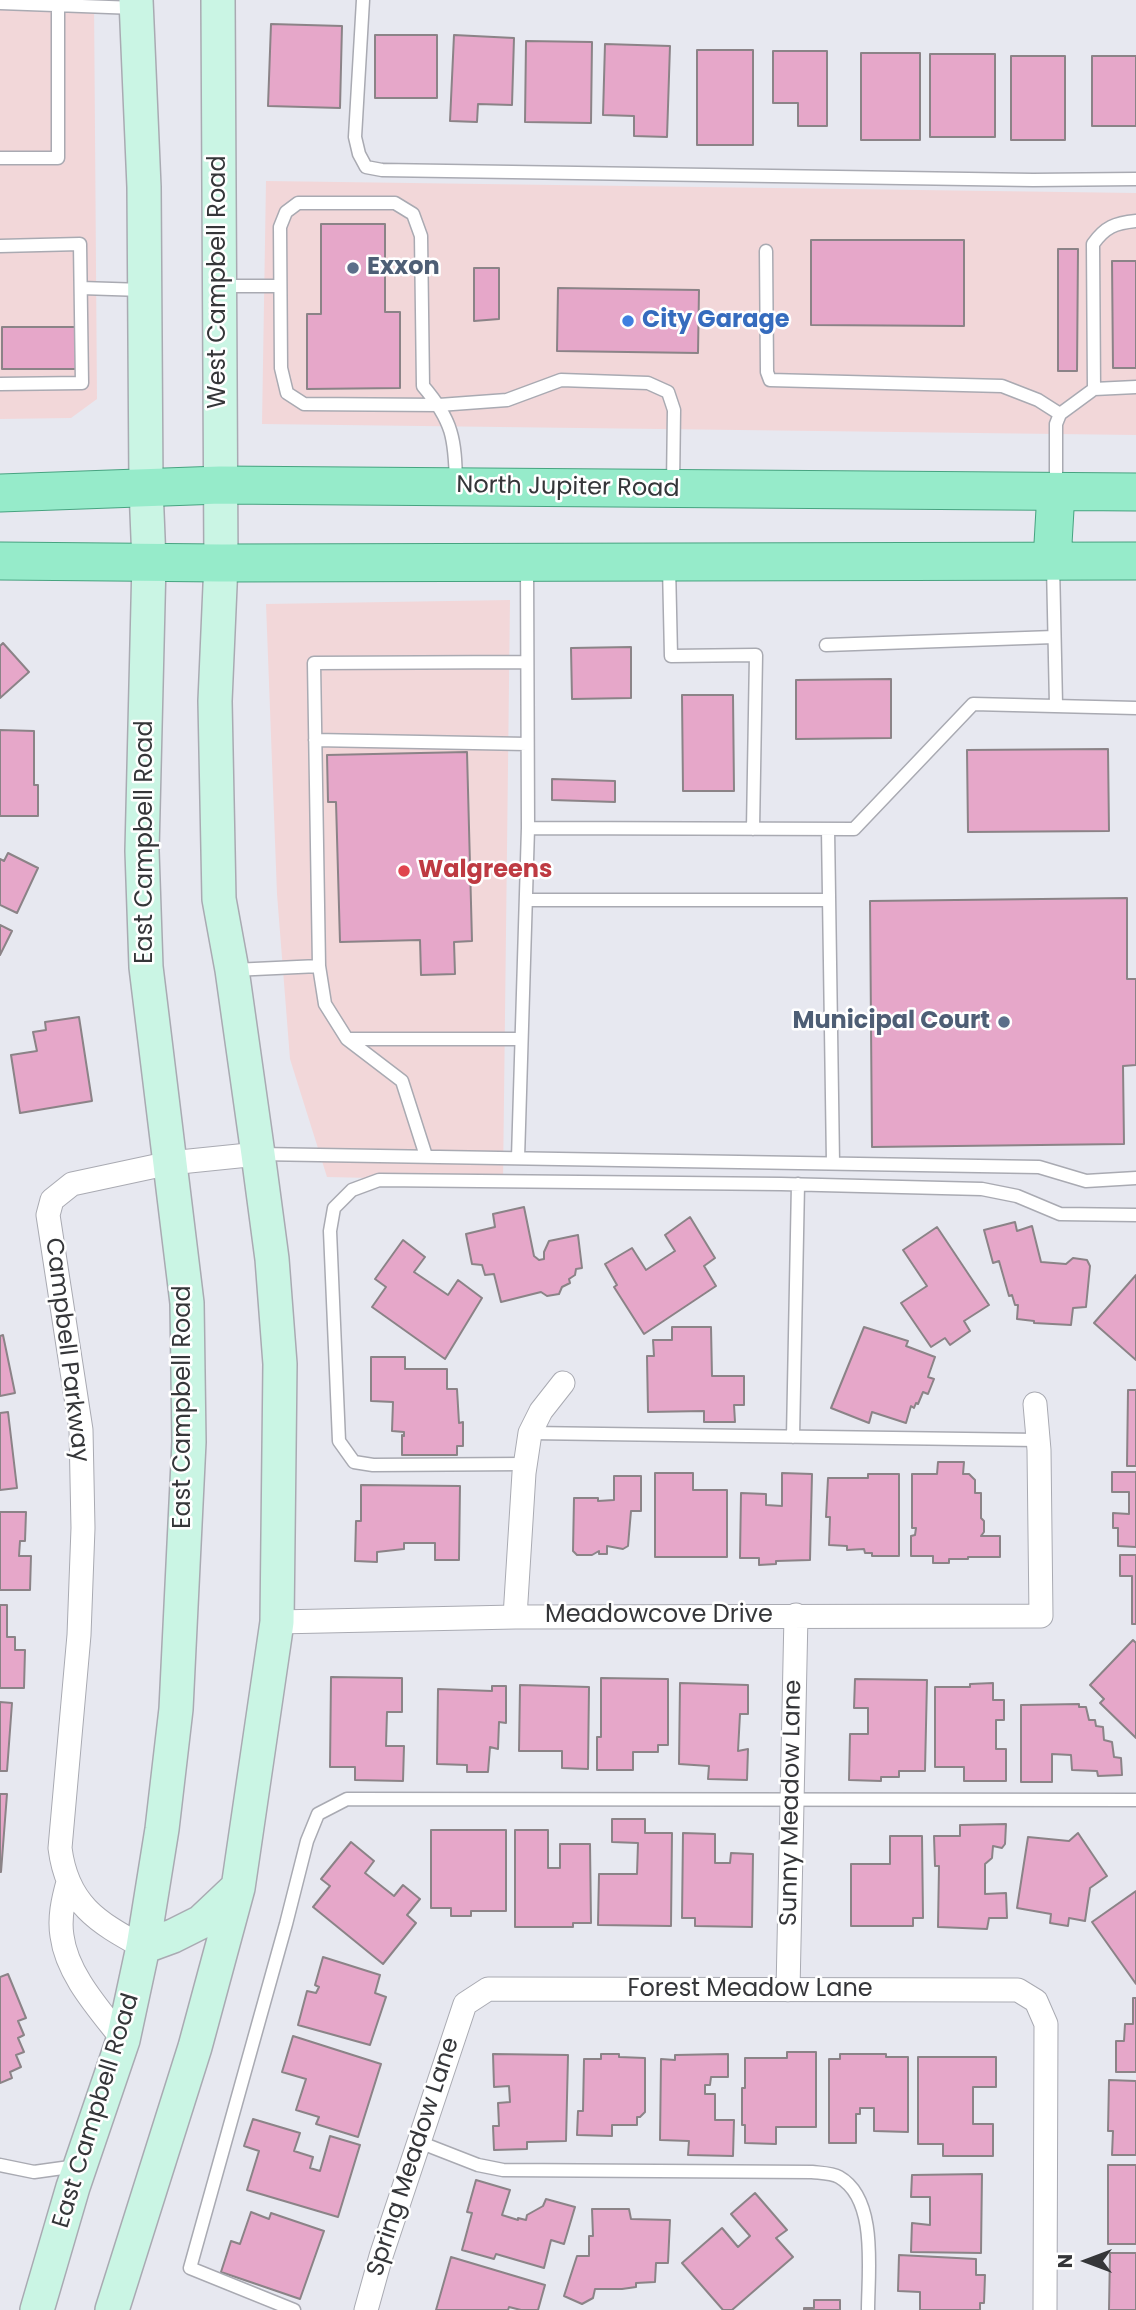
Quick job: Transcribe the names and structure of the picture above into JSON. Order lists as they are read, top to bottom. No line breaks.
{"streets":{"main road":["West Campbell Road","North Jupiter Road","East Campbell Road"],"street":["Campbell Parkway","Meadowcove Drive","Sunny Meadow Lane","Forest Meadow Lane","Spring Meadow Lane"]},"crossings":[["West Campbell Road","North Jupiter Road"],["North Jupiter Road","East Campbell Road"],["East Campbell Road","Campbell Parkway"],["Meadowcove Drive","Sunny Meadow Lane"],["Sunny Meadow Lane","Forest Meadow Lane"],["Forest Meadow Lane","Spring Meadow Lane"]],"places":["Exxon","City Garage","Walgreens","Municipal Court"],"north":"left"}
